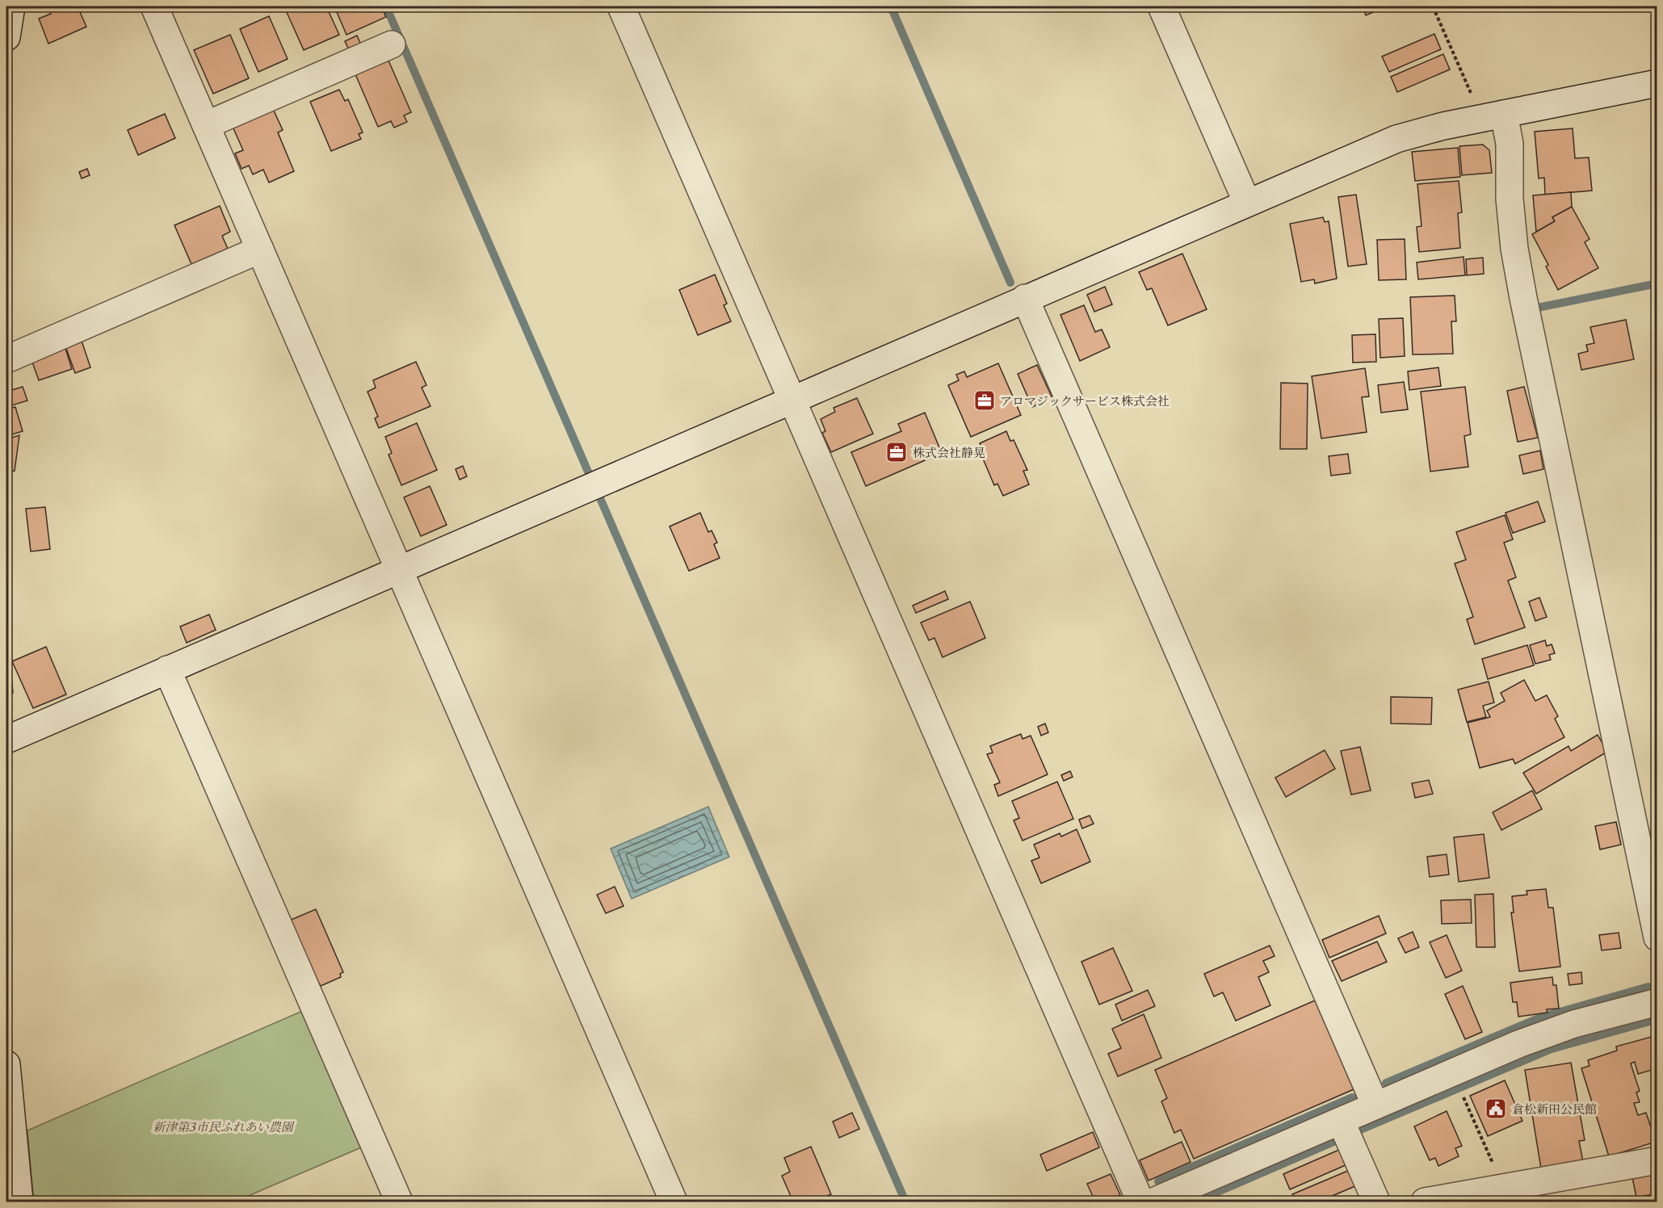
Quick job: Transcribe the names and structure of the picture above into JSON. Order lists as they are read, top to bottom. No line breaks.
{"parks":["新津第3市民ふれあい農園"],"places":{"office":["アロマジックサービス株式会社","株式会社静晃"],"public building":["倉松新田公民館"]}}
